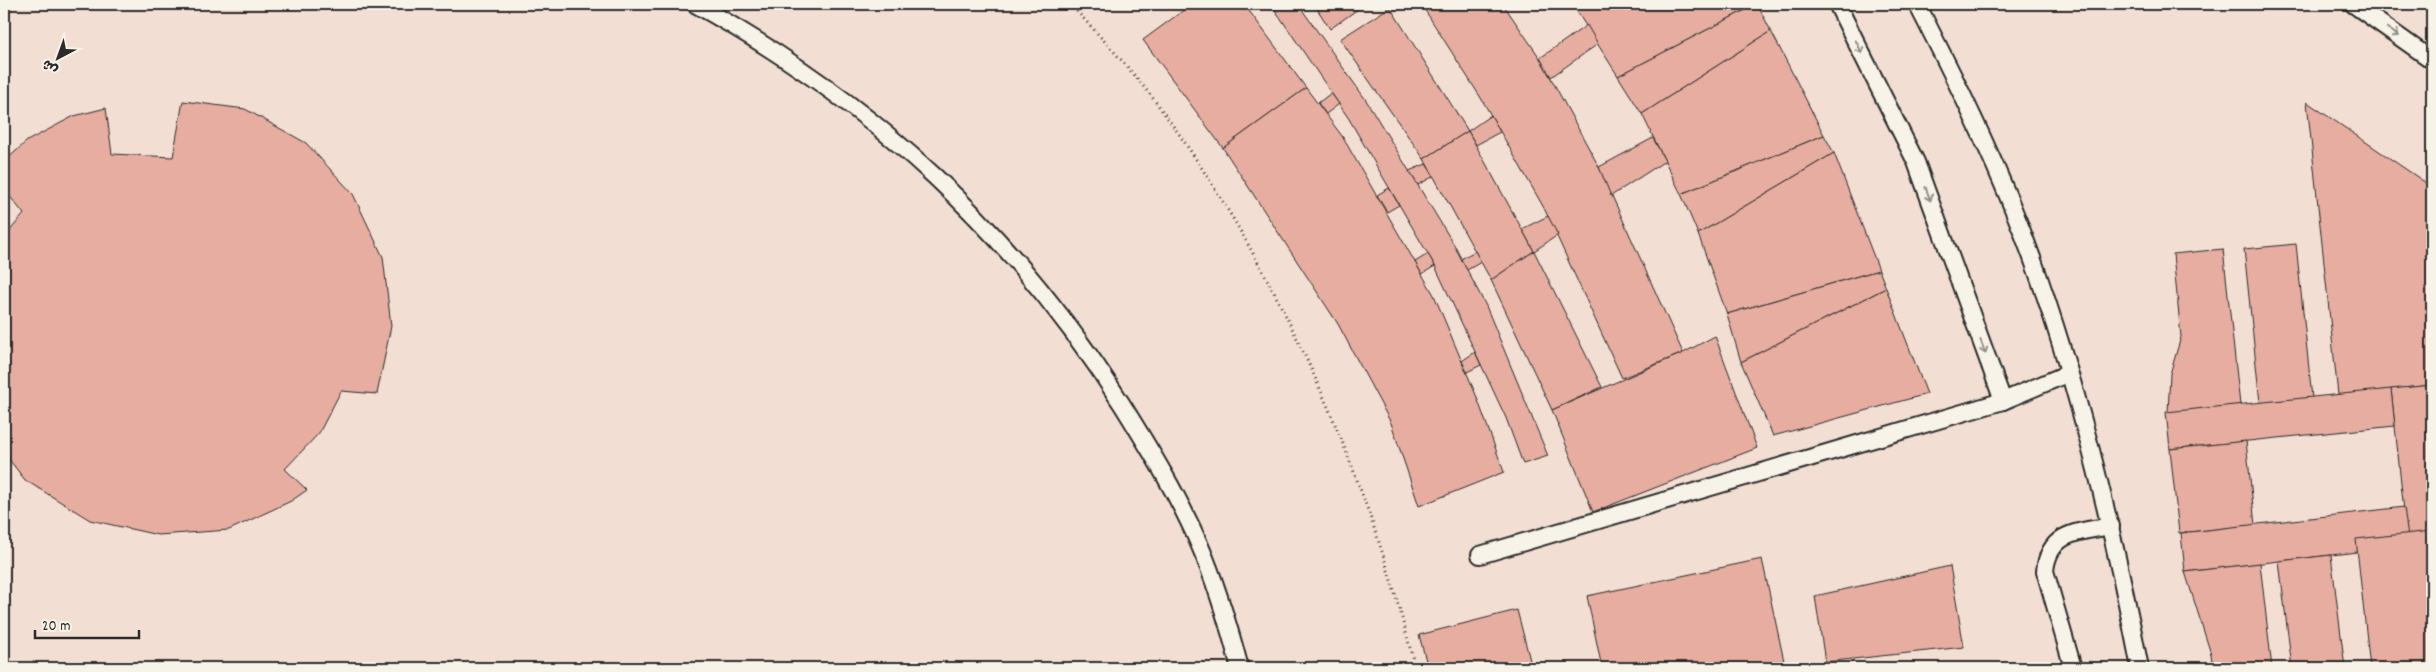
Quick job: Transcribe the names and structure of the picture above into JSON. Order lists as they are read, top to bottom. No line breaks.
{"scale_bar":"20 m","north":"bottom left"}
